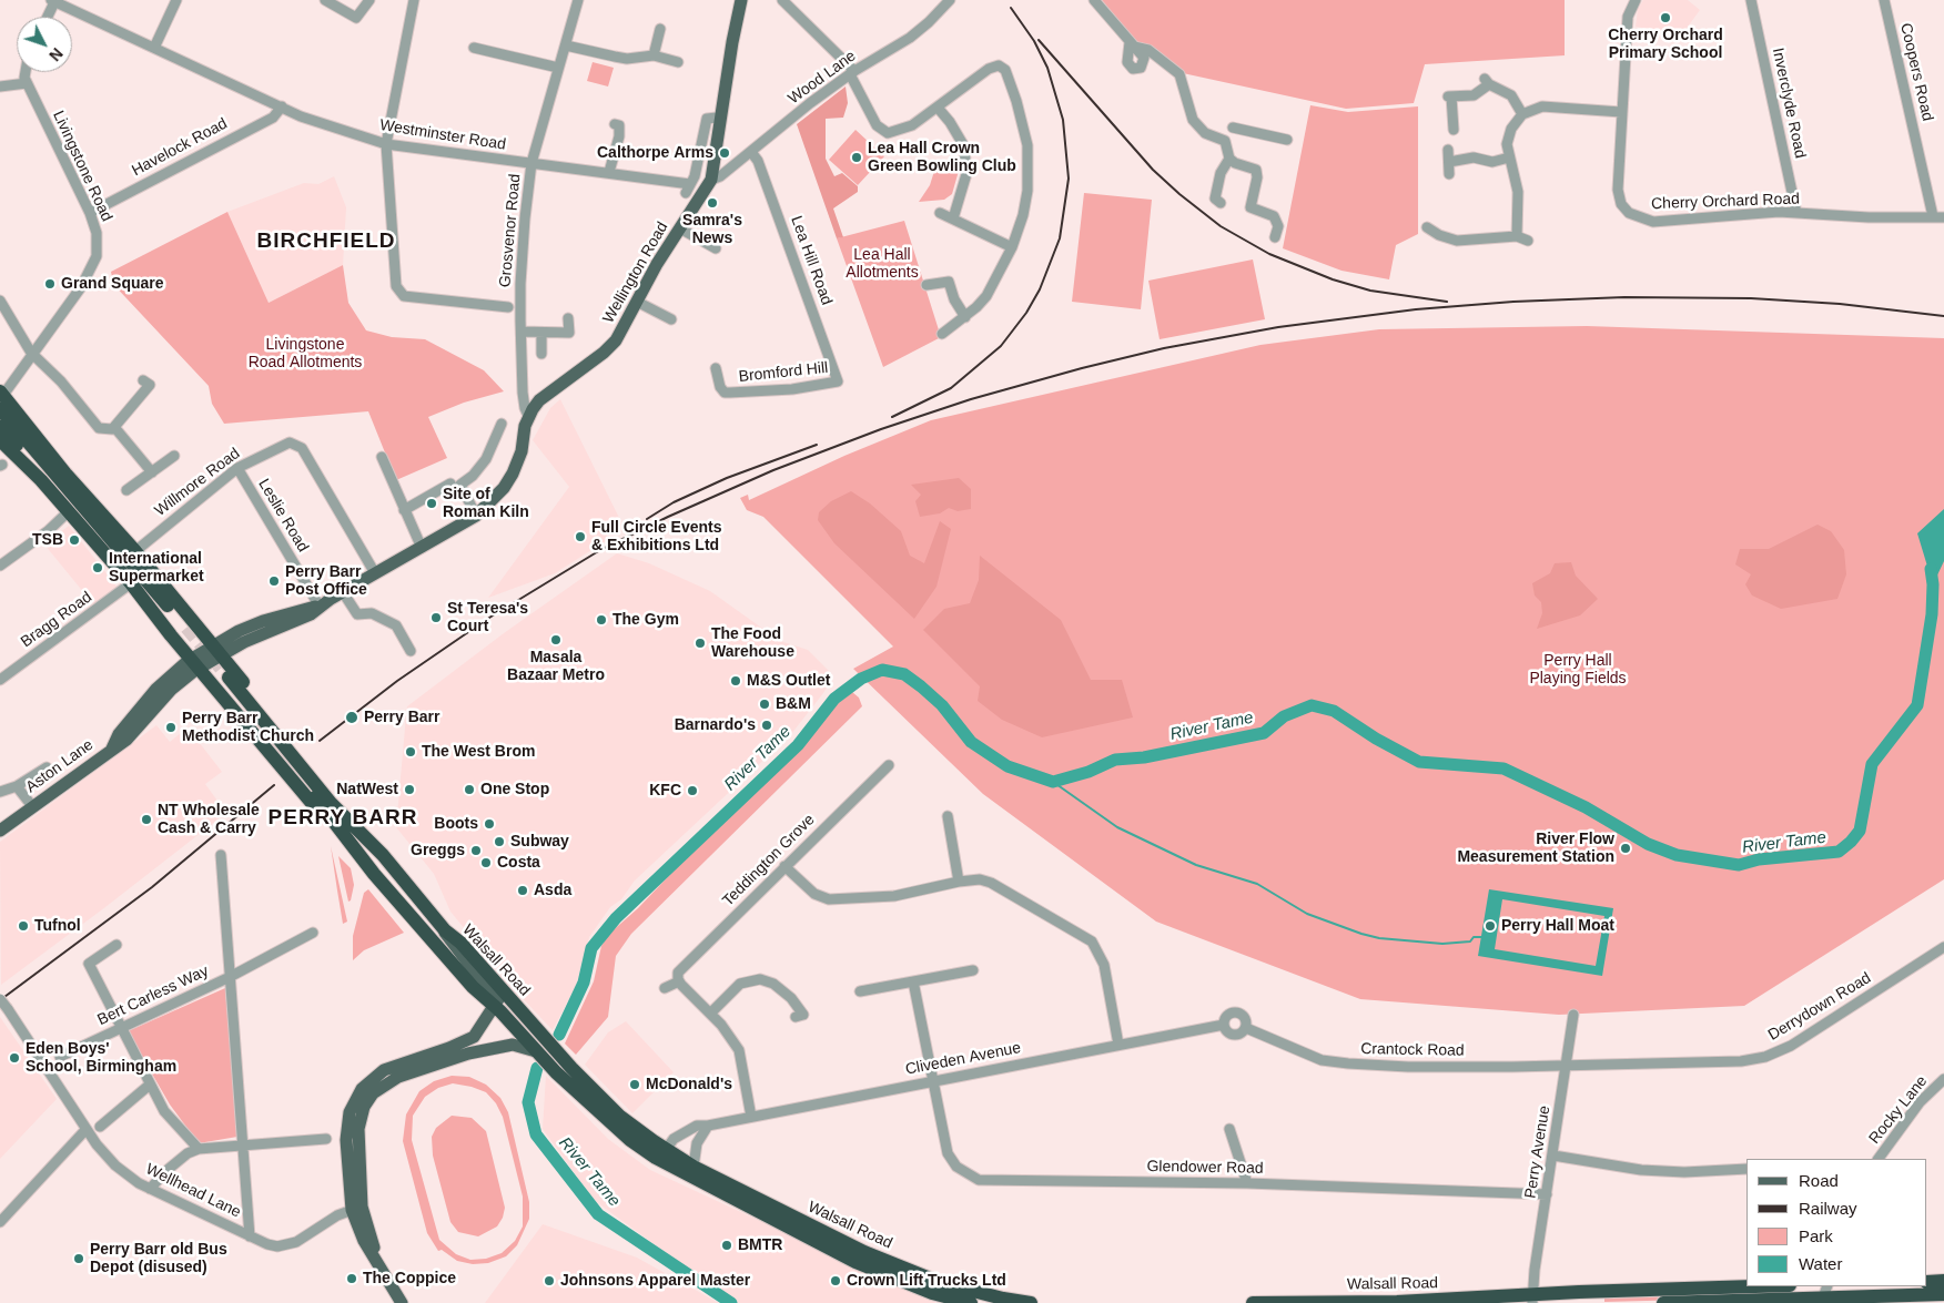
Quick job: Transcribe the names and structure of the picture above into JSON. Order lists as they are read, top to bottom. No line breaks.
{"streets":{"highway":["Walsall Road"],"main road":["Wellington Road","Aston Lane"],"street":["Coopers Road","Wood Lane","Inverclyde Road","Westminster Road","Havelock Road","Livingstone Road","Cherry Orchard Road","Grosvenor Road","Lea Hill Road","Bromford Hill","Willmore Road","Leslie Road","Bragg Road","Teddington Grove","Bert Carless Way","Derrydown Road","Crantock Road","Cliveden Avenue","Rocky Lane","Perry Avenue","Glendower Road","Wellhead Lane"]},"crossings":[["Coopers Road","Cherry Orchard Road"],["Wood Lane","Lea Hill Road"],["Wood Lane","Wellington Road"],["Inverclyde Road","Cherry Orchard Road"],["Westminster Road","Havelock Road"],["Westminster Road","Grosvenor Road"],["Havelock Road","Livingstone Road"],["Grosvenor Road","Wellington Road"],["Lea Hill Road","Bromford Hill"],["Willmore Road","Leslie Road"],["Walsall Road","Perry Avenue"],["Derrydown Road","Crantock Road"],["Derrydown Road","Perry Avenue"],["Crantock Road","Cliveden Avenue"],["Crantock Road","Perry Avenue"],["Cliveden Avenue","Glendower Road"],["Perry Avenue","Glendower Road"]],"districts":["BIRCHFIELD","PERRY BARR"],"water":["River Tame"],"parks":["Lea Hall Allotments","Livingstone Road Allotments","Perry Hall Playing Fields"],"places":["Cherry Orchard Primary School","Calthorpe Arms","Lea Hall Crown Green Bowling Club","Samra's News","Grand Square","Site of Roman Kiln","Full Circle Events & Exhibitions Ltd","TSB","International Supermarket","Perry Barr Post Office","St Teresa's Court","The Gym","Masala Bazaar Metro","The Food Warehouse","M&S Outlet","B&M","Perry Barr","Barnardo's","Perry Barr Methodist Church","The West Brom","NatWest","One Stop","KFC","NT Wholesale Cash & Carry","Boots","Subway","River Flow Measurement Station","Greggs","Costa","Asda","Tufnol","Perry Hall Moat","Eden Boys' School, Birmingham","McDonald's","BMTR","Perry Barr old Bus Depot (disused)","The Coppice","Johnsons Apparel Master","Crown Lift Trucks Ltd"],"legend":["Road","Railway","Park","Water"],"north":"bottom right"}
